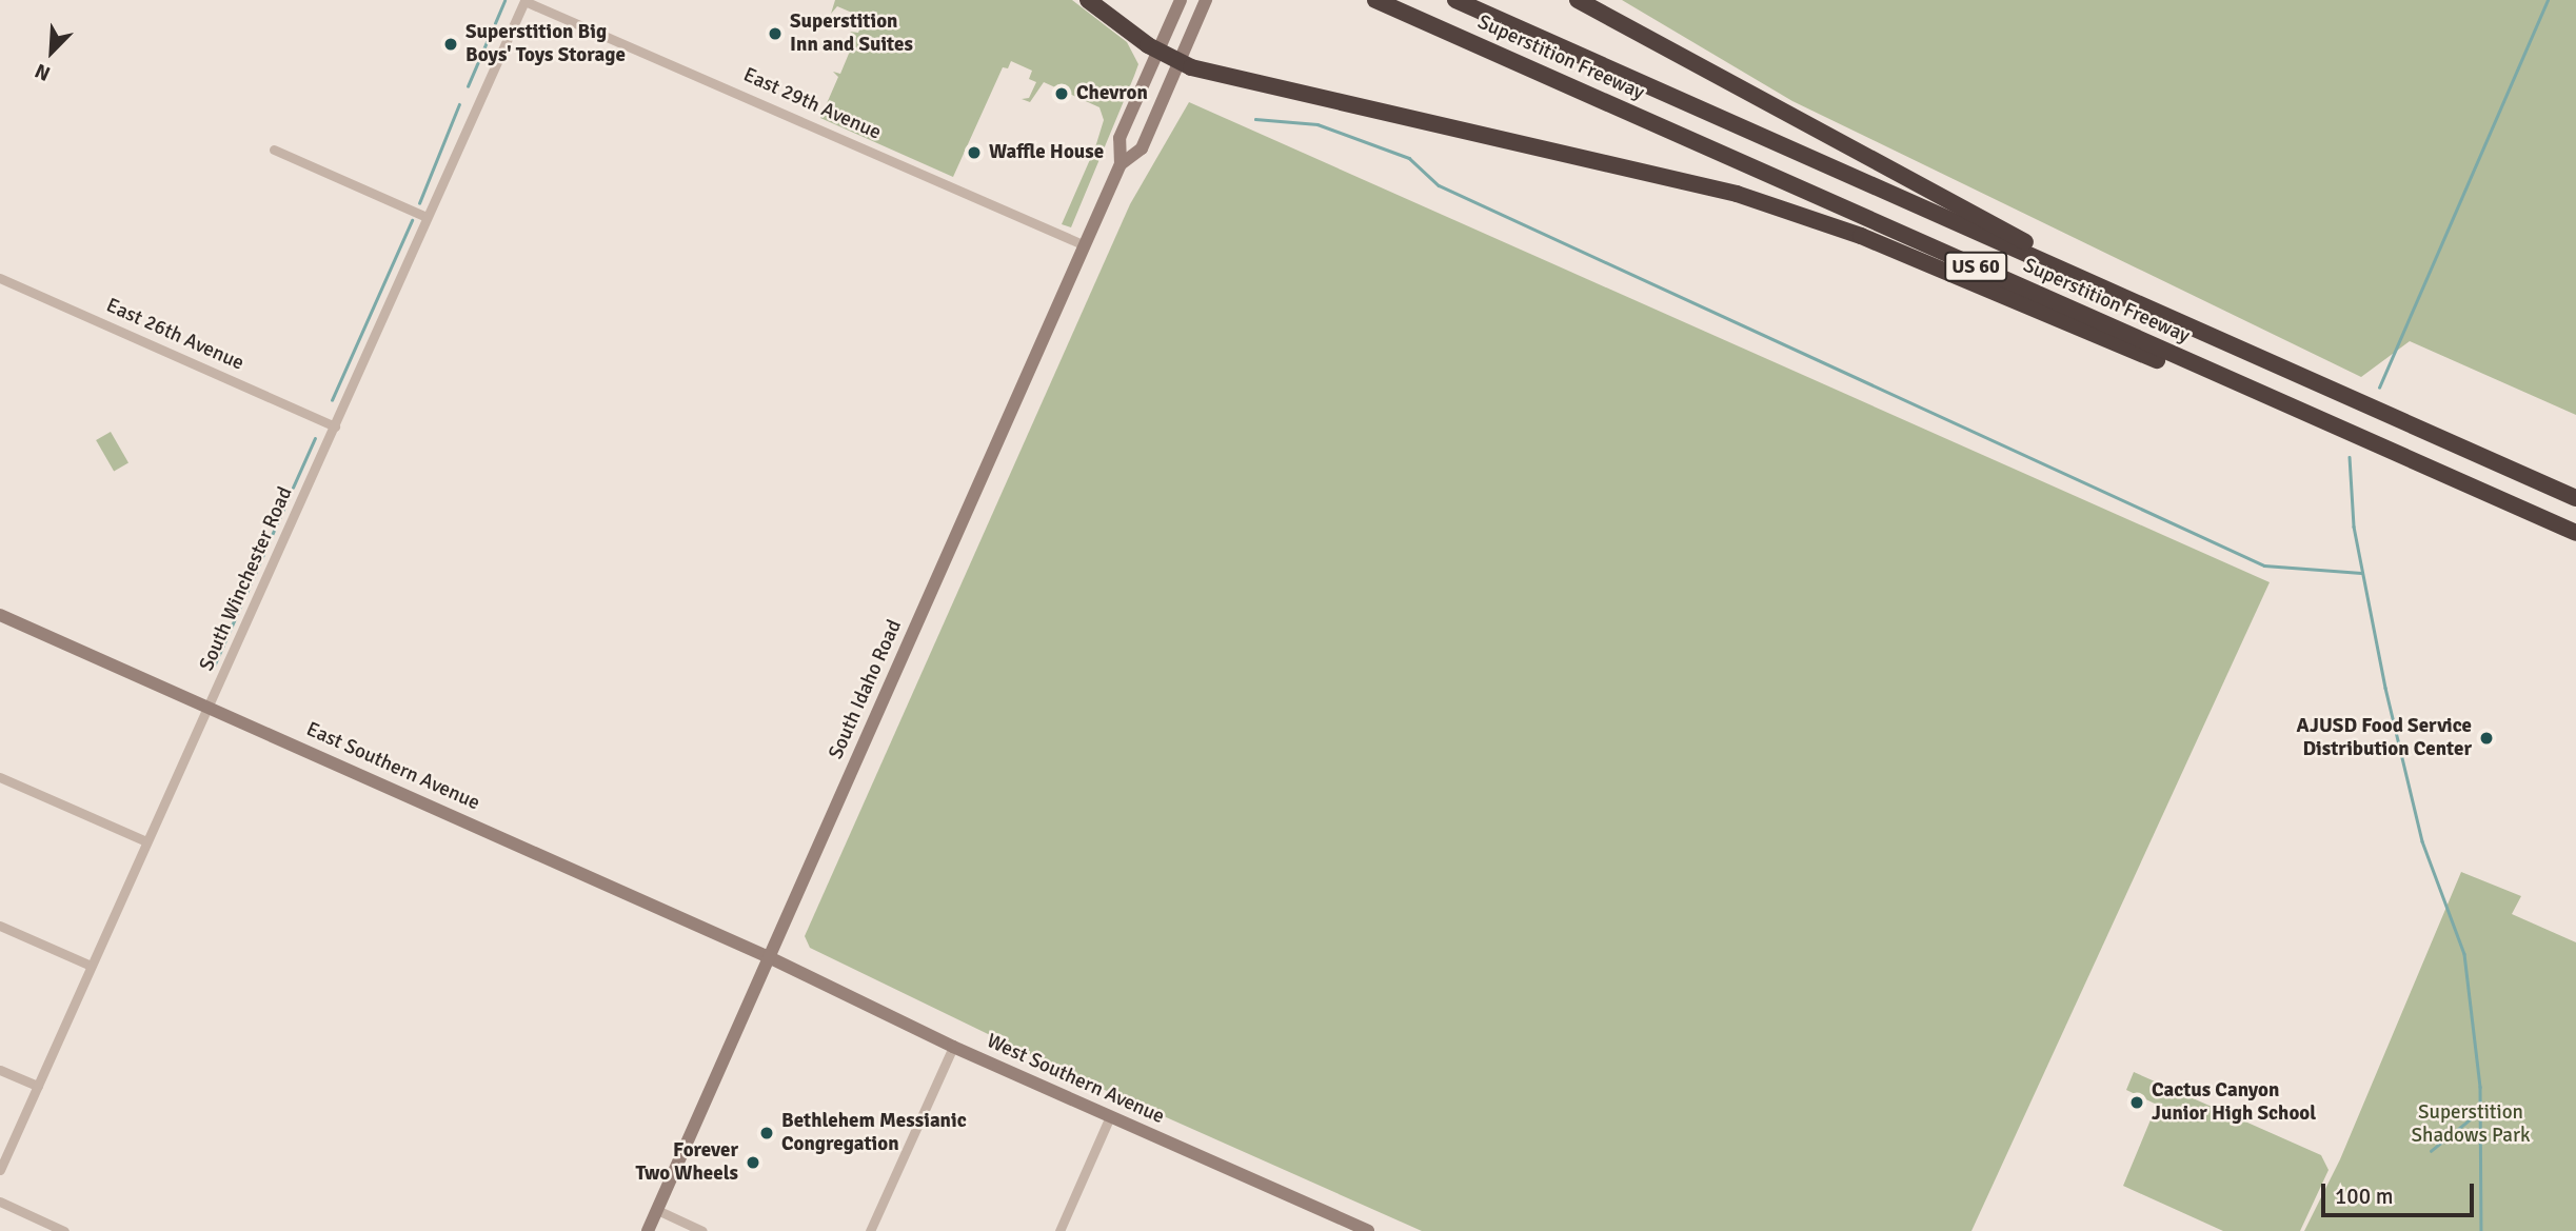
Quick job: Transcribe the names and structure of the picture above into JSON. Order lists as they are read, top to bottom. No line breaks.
{"streets":{"highway":["Superstition Freeway","US 60"],"main road":["South Idaho Road","East Southern Avenue","West Southern Avenue"],"street":["East 29th Avenue","East 26th Avenue","South Winchester Road"]},"crossings":[["East 29th Avenue","South Winchester Road"],["East 29th Avenue","South Idaho Road"],["East 26th Avenue","South Winchester Road"],["South Winchester Road","East Southern Avenue"],["South Idaho Road","East Southern Avenue"],["South Idaho Road","West Southern Avenue"],["East Southern Avenue","West Southern Avenue"]],"parks":["Superstition Shadows Park"],"places":["Superstition Inn and Suites","Superstition Big Boys' Toys Storage","Chevron","Waffle House","AJUSD Food Service Distribution Center","Cactus Canyon Junior High School","Bethlehem Messianic Congregation","Forever Two Wheels"],"scale_bar":"100 m","north":"bottom left"}
